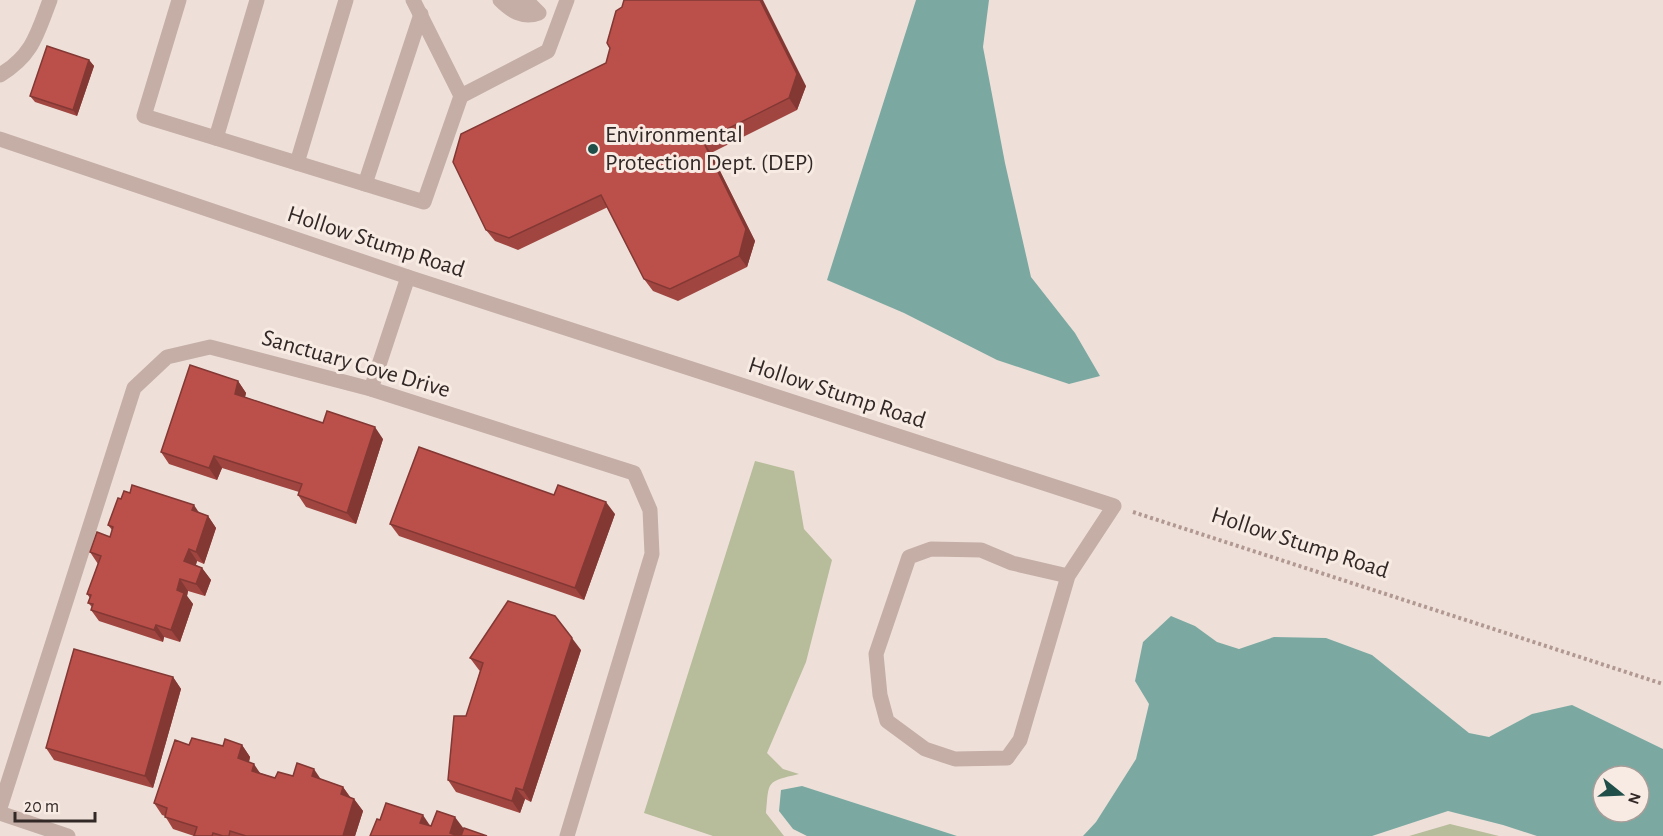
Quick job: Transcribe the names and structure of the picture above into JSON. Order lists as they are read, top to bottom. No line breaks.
{"streets":{"street":["Hollow Stump Road","Sanctuary Cove Drive"]},"places":["Environmental Protection Dept. (DEP)"],"scale_bar":"20 m","north":"right"}
